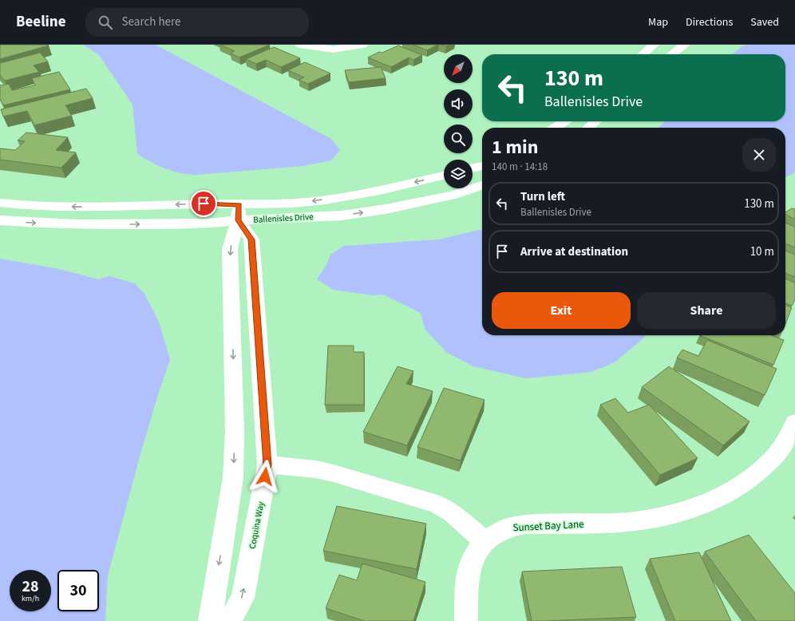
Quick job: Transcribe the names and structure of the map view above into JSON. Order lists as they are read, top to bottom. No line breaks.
{"streets":{"street":["Ballenisles Drive","Coquina Way","Sunset Bay Lane"]},"crossings":[["Ballenisles Drive","Coquina Way"]],"north":"bottom left","page":{"header":"Beeline","search":"Search here","nav":["Map","Directions","Saved"],"turn":["130 m","Ballenisles Drive"],"heading":["1 min","140 m · 14:18"],"list":[{"name":"Turn left","note":"Ballenisles Drive","value":"130 m"},{"name":"Arrive at destination","value":"10 m"}],"buttons":["Exit","Share"],"speed":"28 km/h","limit":"30"}}
